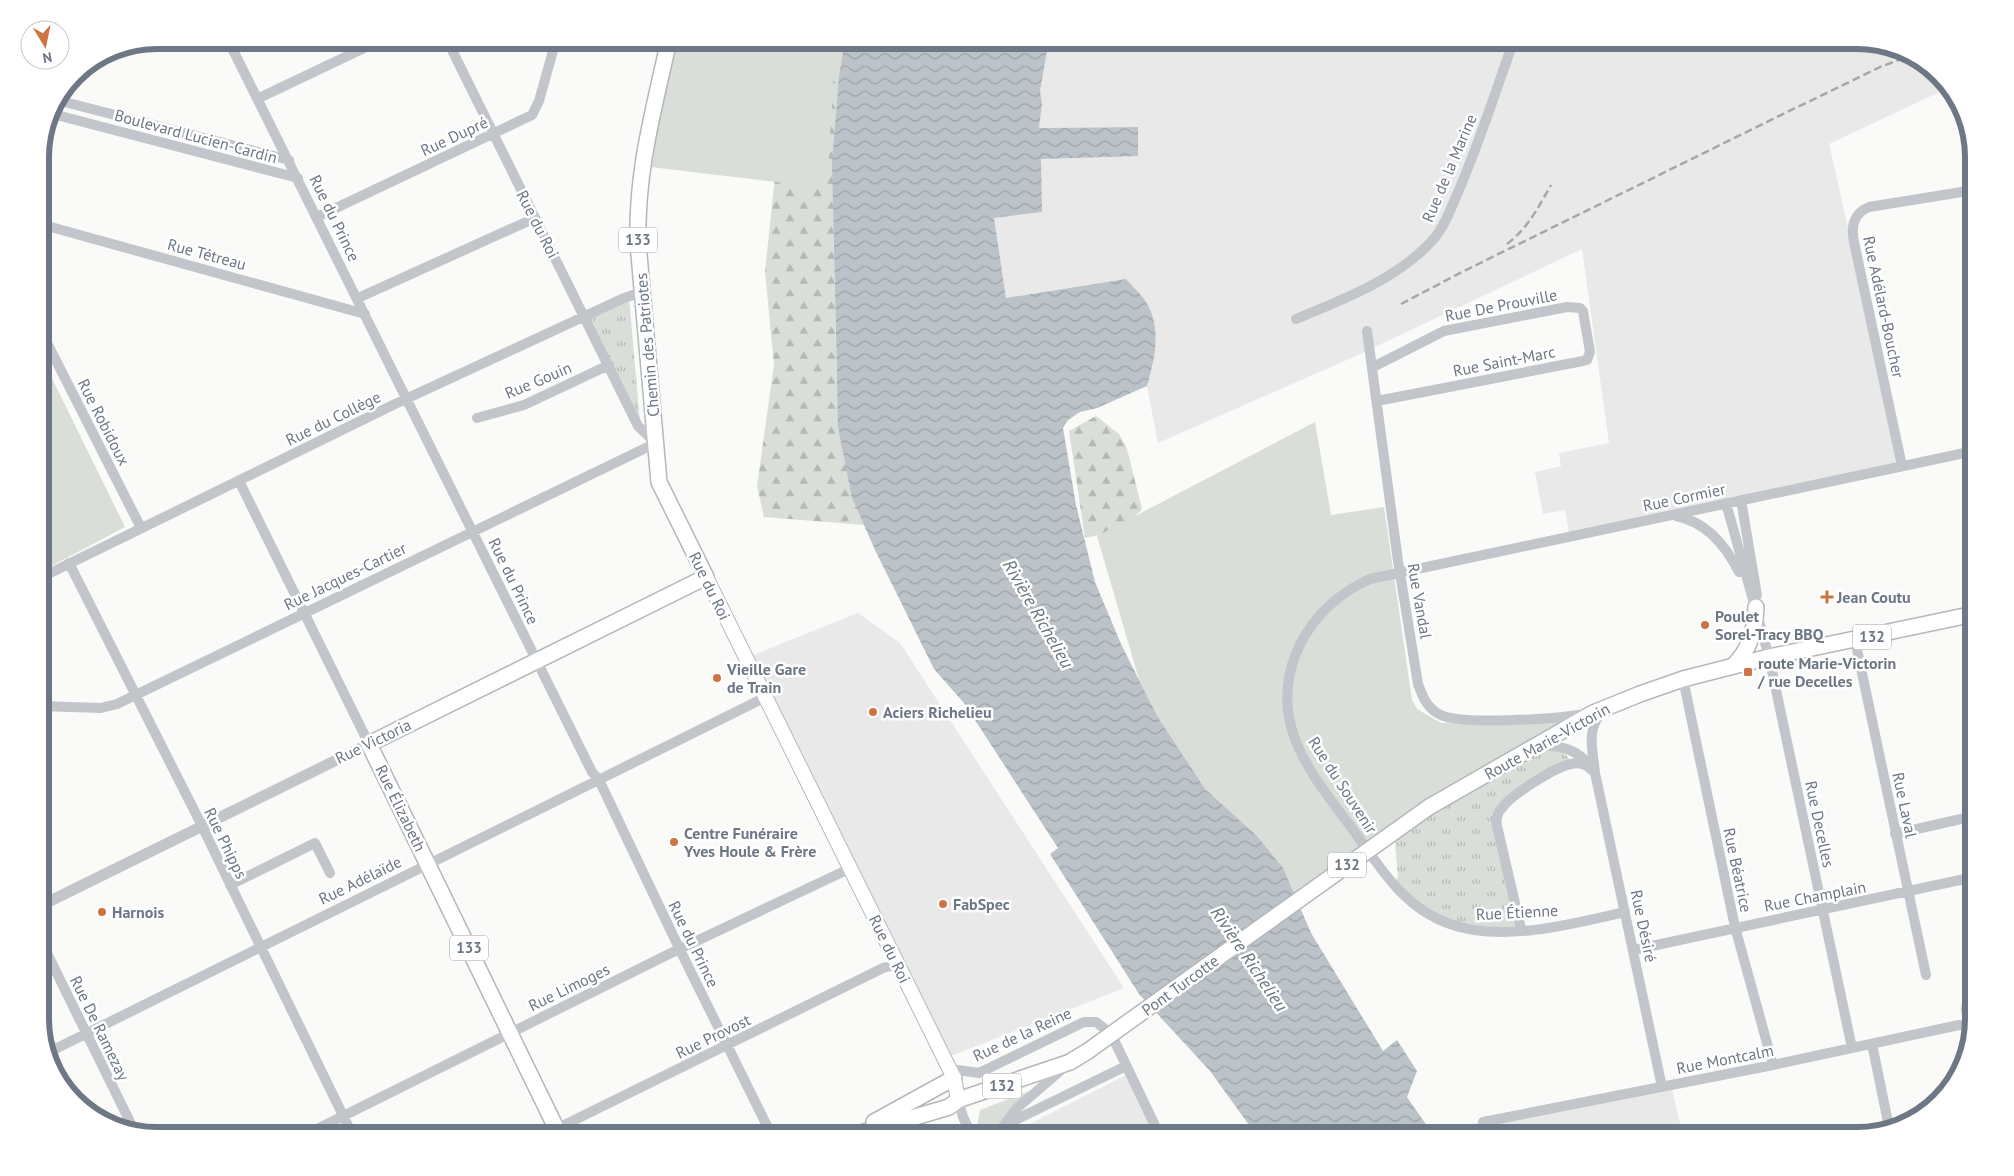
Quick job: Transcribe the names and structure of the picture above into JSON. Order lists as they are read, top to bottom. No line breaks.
{"streets":{"main road":["Rue du Roi","133","Chemin des Patriotes","132","Rue Victoria","Route Marie-Victorin","Rue Élizabeth","Pont Turcotte"],"street":["Boulevard Lucien-Cardin","Rue Dupré","Rue de la Marine","Rue du Prince","Rue Tétreau","Rue De Prouville","Rue Adélard-Boucher","Rue Saint-Marc","Rue Gouin","Rue du Collège","Rue Robidoux","Rue Cormier","Rue Jacques-Cartier","Rue Vandal","Rue du Souvenir","Rue Laval","Rue Decelles","Rue Phipps","Rue Béatrice","Rue Adélaïde","Rue Champlain","Rue Étienne","Rue Désiré","Rue Limoges","Rue De Ramezay","Rue de la Reine","Rue Provost","Rue Montcalm"]},"crossings":[["Boulevard Lucien-Cardin","Rue du Prince"],["Rue Dupré","Rue du Prince"],["Rue Dupré","Rue du Roi"],["Rue du Prince","Rue Tétreau"],["Rue du Prince","Rue du Collège"],["Rue du Prince","Rue Jacques-Cartier"],["Rue du Prince","Rue Victoria"],["Rue du Prince","Rue Adélaïde"],["Rue du Prince","Rue Limoges"],["Rue du Prince","Rue Provost"],["Rue du Roi","Chemin des Patriotes"],["Rue du Roi","Rue Gouin"],["Rue du Roi","Rue du Collège"],["Rue du Roi","Rue Jacques-Cartier"],["Rue du Roi","132"],["Rue du Roi","Rue Victoria"],["Rue du Roi","Rue Adélaïde"],["Rue du Roi","Rue Limoges"],["Rue du Roi","Rue de la Reine"],["Rue du Roi","Rue Provost"],["Rue De Prouville","Rue Saint-Marc"],["Rue De Prouville","Rue Vandal"],["Rue Adélard-Boucher","Rue Cormier"],["Chemin des Patriotes","Rue du Collège"],["Chemin des Patriotes","Rue Jacques-Cartier"],["Rue Saint-Marc","Rue Vandal"],["Rue du Collège","Rue Robidoux"],["Rue du Collège","Rue Élizabeth"],["Rue du Collège","Rue Phipps"],["Rue Cormier","Rue Vandal"],["Rue Cormier","Rue du Souvenir"],["Rue Cormier","Rue Decelles"],["Rue Jacques-Cartier","Rue Élizabeth"],["Rue Jacques-Cartier","Rue Phipps"],["Rue Vandal","Route Marie-Victorin"],["Rue Vandal","Rue du Souvenir"],["132","Pont Turcotte"],["Rue Victoria","Rue Élizabeth"],["Rue Victoria","Rue Phipps"],["Route Marie-Victorin","Rue Laval"],["Route Marie-Victorin","Rue Decelles"],["Route Marie-Victorin","Rue Béatrice"],["Route Marie-Victorin","Rue Désiré"],["Route Marie-Victorin","Pont Turcotte"],["Rue du Souvenir","Rue Étienne"],["Rue Laval","Rue Champlain"],["Rue Élizabeth","Rue Adélaïde"],["Rue Élizabeth","Rue Limoges"],["Rue Decelles","Rue Champlain"],["Rue Decelles","Rue Montcalm"],["Rue Phipps","Rue Adélaïde"],["Rue Phipps","Rue Limoges"],["Rue Béatrice","Rue Champlain"],["Rue Béatrice","Rue Montcalm"],["Rue Adélaïde","Rue De Ramezay"],["Rue Champlain","Rue Désiré"],["Rue Étienne","Rue Désiré"],["Rue Désiré","Rue Montcalm"]],"water":["Rivière Richelieu"],"places":{"health":["Jean Coutu"],"other":["Poulet Sorel-Tracy BBQ","Vieille Gare de Train","Aciers Richelieu","Centre Funéraire Yves Houle & Frère","FabSpec","Harnois"],"transit":["route Marie-Victorin / rue Decelles"]},"north":"bottom"}
